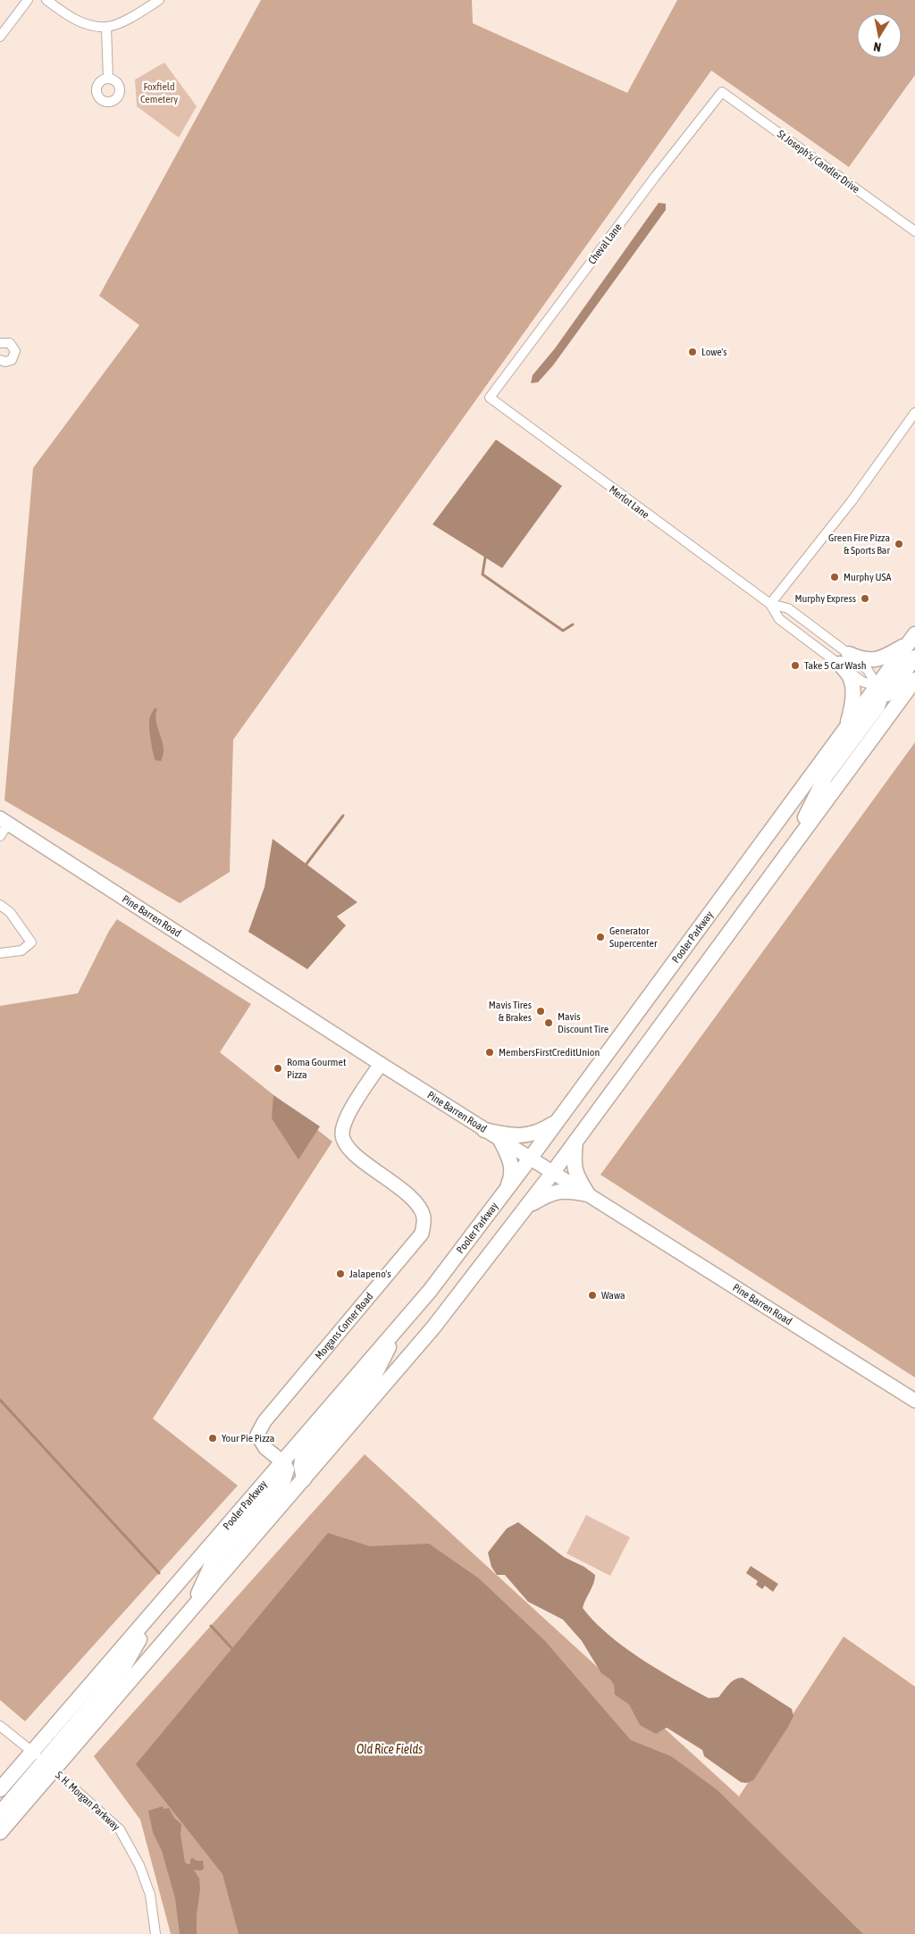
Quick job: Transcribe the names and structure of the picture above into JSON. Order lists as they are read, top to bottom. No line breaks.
{"streets":{"main road":["Pine Barren Road","Pooler Parkway","Morgans Corner Road"],"street":["St Joseph's/Candler Drive","Cheval Lane","Merlot Lane","S. H. Morgan Parkway"]},"crossings":[["St Joseph's/Candler Drive","Cheval Lane"],["Cheval Lane","Merlot Lane"],["Merlot Lane","Pooler Parkway"],["Pine Barren Road","Pooler Parkway"],["Pine Barren Road","Morgans Corner Road"],["Pooler Parkway","Morgans Corner Road"],["Pooler Parkway","S. H. Morgan Parkway"]],"water":["Old Rice Fields"],"parks":["Foxfield Cemetery"],"places":["Lowe's","Green Fire Pizza & Sports Bar","Murphy USA","Murphy Express","Take 5 Car Wash","Generator Supercenter","Mavis Tires & Brakes","Mavis Discount Tire","MembersFirstCreditUnion","Roma Gourmet Pizza","Jalapeno's","Wawa","Your Pie Pizza"],"north":"bottom"}
